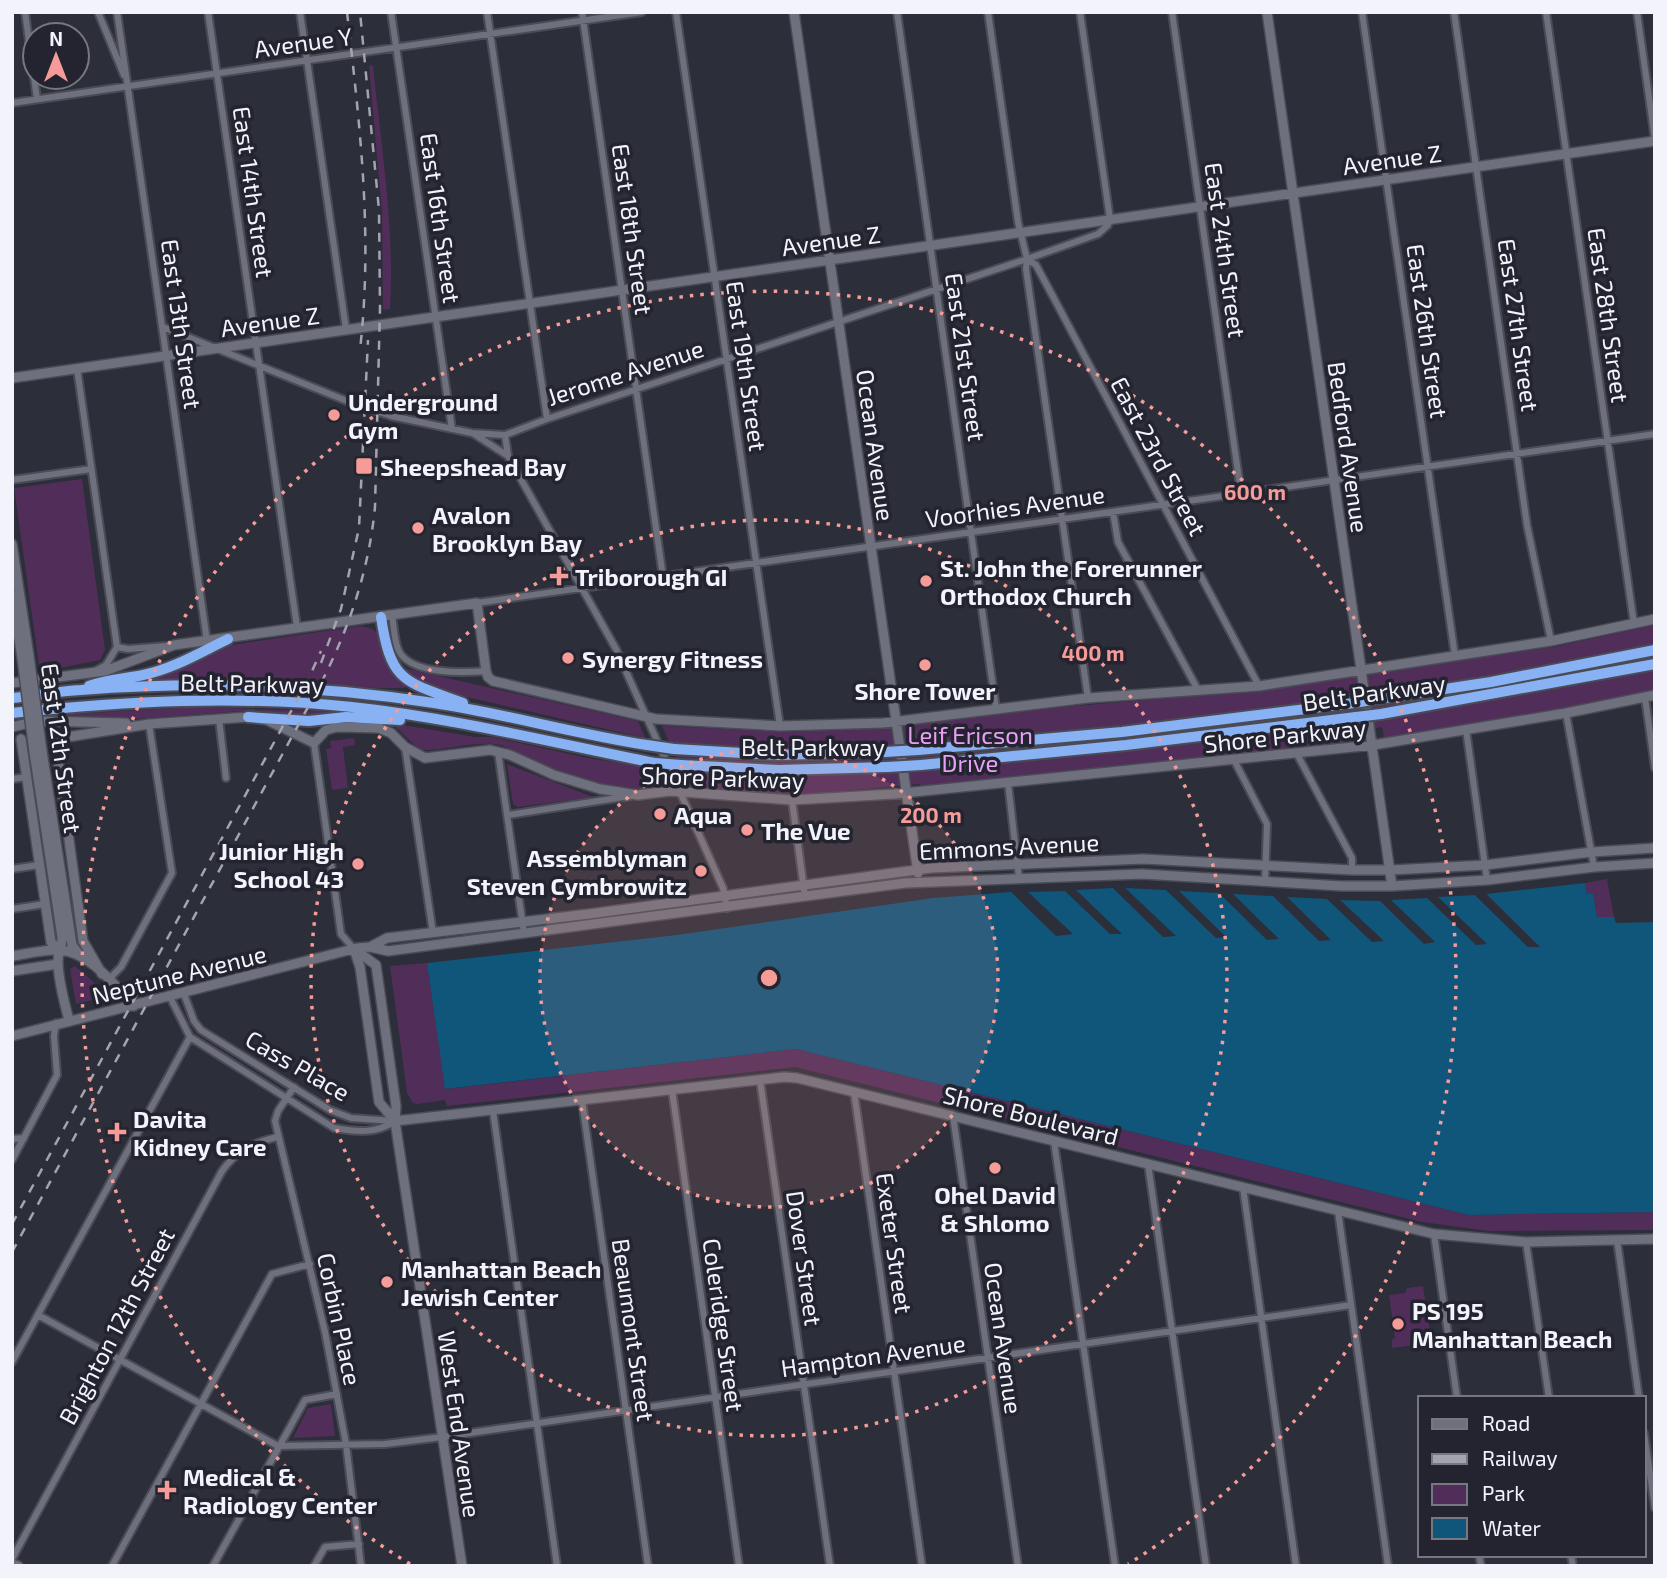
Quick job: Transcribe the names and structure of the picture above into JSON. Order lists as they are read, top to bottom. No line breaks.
{"streets":{"highway":["Belt Parkway"],"main road":["Avenue Z","Ocean Avenue","Bedford Avenue","Voorhies Avenue","Shore Parkway","East 12th Street","Emmons Avenue","Neptune Avenue","Shore Boulevard","West End Avenue"],"street":["Avenue Y","East 14th Street","East 16th Street","East 18th Street","East 24th Street","East 28th Street","East 13th Street","East 27th Street","East 26th Street","East 21st Street","East 19th Street","Jerome Avenue","East 23rd Street","Cass Place","Exeter Street","Dover Street","Corbin Place","Coleridge Street","Brighton 12th Street","Beaumont Street","Hampton Avenue"]},"crossings":[["Avenue Y","East 14th Street"],["Avenue Y","East 16th Street"],["Avenue Y","East 18th Street"],["Avenue Y","East 13th Street"],["Avenue Z","East 14th Street"],["Avenue Z","East 16th Street"],["Avenue Z","East 18th Street"],["Avenue Z","East 24th Street"],["Avenue Z","East 28th Street"],["Avenue Z","East 13th Street"],["Avenue Z","East 27th Street"],["Avenue Z","East 26th Street"],["Avenue Z","East 21st Street"],["Avenue Z","East 19th Street"],["Avenue Z","Jerome Avenue"],["Avenue Z","Ocean Avenue"],["Avenue Z","Bedford Avenue"],["Avenue Z","East 23rd Street"],["East 18th Street","Jerome Avenue"],["East 18th Street","Voorhies Avenue"],["East 24th Street","Voorhies Avenue"],["East 28th Street","Voorhies Avenue"],["East 27th Street","Voorhies Avenue"],["East 26th Street","Voorhies Avenue"],["East 21st Street","Jerome Avenue"],["East 21st Street","Voorhies Avenue"],["East 19th Street","Jerome Avenue"],["East 19th Street","Voorhies Avenue"],["Jerome Avenue","Ocean Avenue"],["Jerome Avenue","East 23rd Street"],["Ocean Avenue","Voorhies Avenue"],["Ocean Avenue","Shore Parkway"],["Ocean Avenue","Emmons Avenue"],["Ocean Avenue","Shore Boulevard"],["Ocean Avenue","Hampton Avenue"],["Bedford Avenue","Voorhies Avenue"],["Bedford Avenue","Shore Parkway"],["Bedford Avenue","Emmons Avenue"],["East 23rd Street","Voorhies Avenue"],["East 12th Street","Neptune Avenue"],["Emmons Avenue","Neptune Avenue"],["Neptune Avenue","Cass Place"],["Cass Place","Shore Boulevard"],["Cass Place","Corbin Place"],["Cass Place","West End Avenue"],["Shore Boulevard","Exeter Street"],["Shore Boulevard","Dover Street"],["Shore Boulevard","Coleridge Street"],["Shore Boulevard","Beaumont Street"],["Shore Boulevard","West End Avenue"],["Exeter Street","Hampton Avenue"],["Dover Street","Hampton Avenue"],["Corbin Place","Brighton 12th Street"],["Corbin Place","Hampton Avenue"],["Coleridge Street","Hampton Avenue"],["Beaumont Street","Hampton Avenue"],["Hampton Avenue","West End Avenue"]],"parks":["Leif Ericson Drive"],"places":{"other":["Underground Gym","Avalon Brooklyn Bay","St. John the Forerunner Orthodox Church","Synergy Fitness","Shore Tower","Aqua","The Vue","Junior High School 43","Assemblyman Steven Cymbrowitz","Ohel David & Shlomo","Manhattan Beach Jewish Center","PS 195 Manhattan Beach"],"transit":["Sheepshead Bay"],"health":["Triborough GI","Davita Kidney Care","Medical & Radiology Center"]},"legend":["Road","Railway","Park","Water"],"north":"top","rings":["600 m","400 m","200 m"]}
